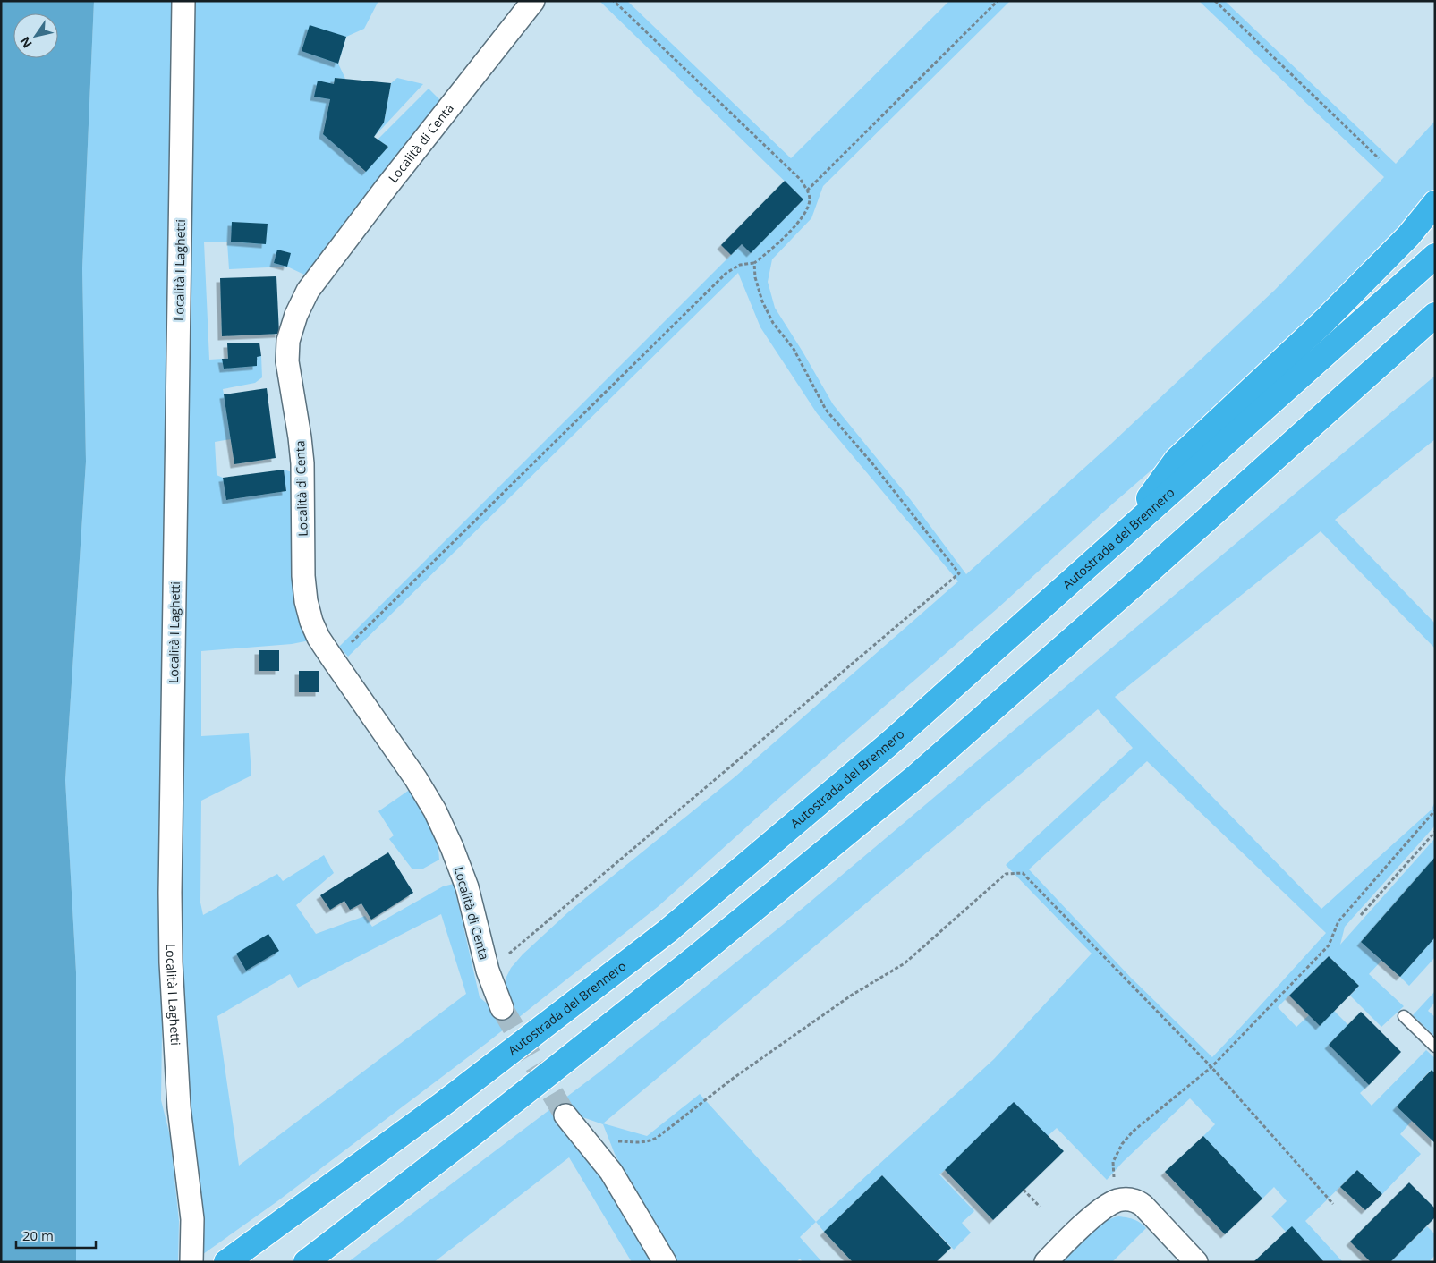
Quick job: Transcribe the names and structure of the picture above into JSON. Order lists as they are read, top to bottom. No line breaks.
{"streets":{"highway":["Autostrada del Brennero"],"street":["Località di Centa","Località I Laghetti"]},"scale_bar":"20 m","north":"bottom left"}
